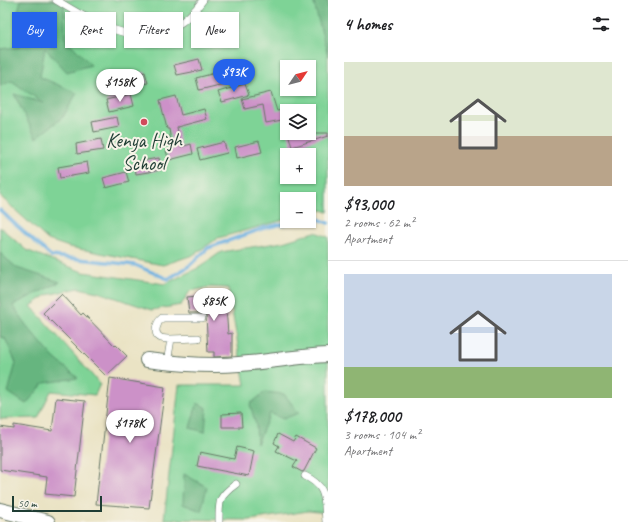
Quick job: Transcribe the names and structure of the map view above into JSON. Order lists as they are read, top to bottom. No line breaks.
{"places":["Kenya High School"],"scale_bar":"50 m","north":"top right","page":{"heading":"4 homes","chip":["Buy","Rent","Filters","New"],"list":[{"name":"$93,000","note":"2 rooms · 62 m² · Apartment"},{"name":"$178,000","note":"3 rooms · 104 m² · Apartment"}],"price":["$93K","$158K","$85K","$178K"],"map_buttons":["+","−"],"scale":"50 m"}}
